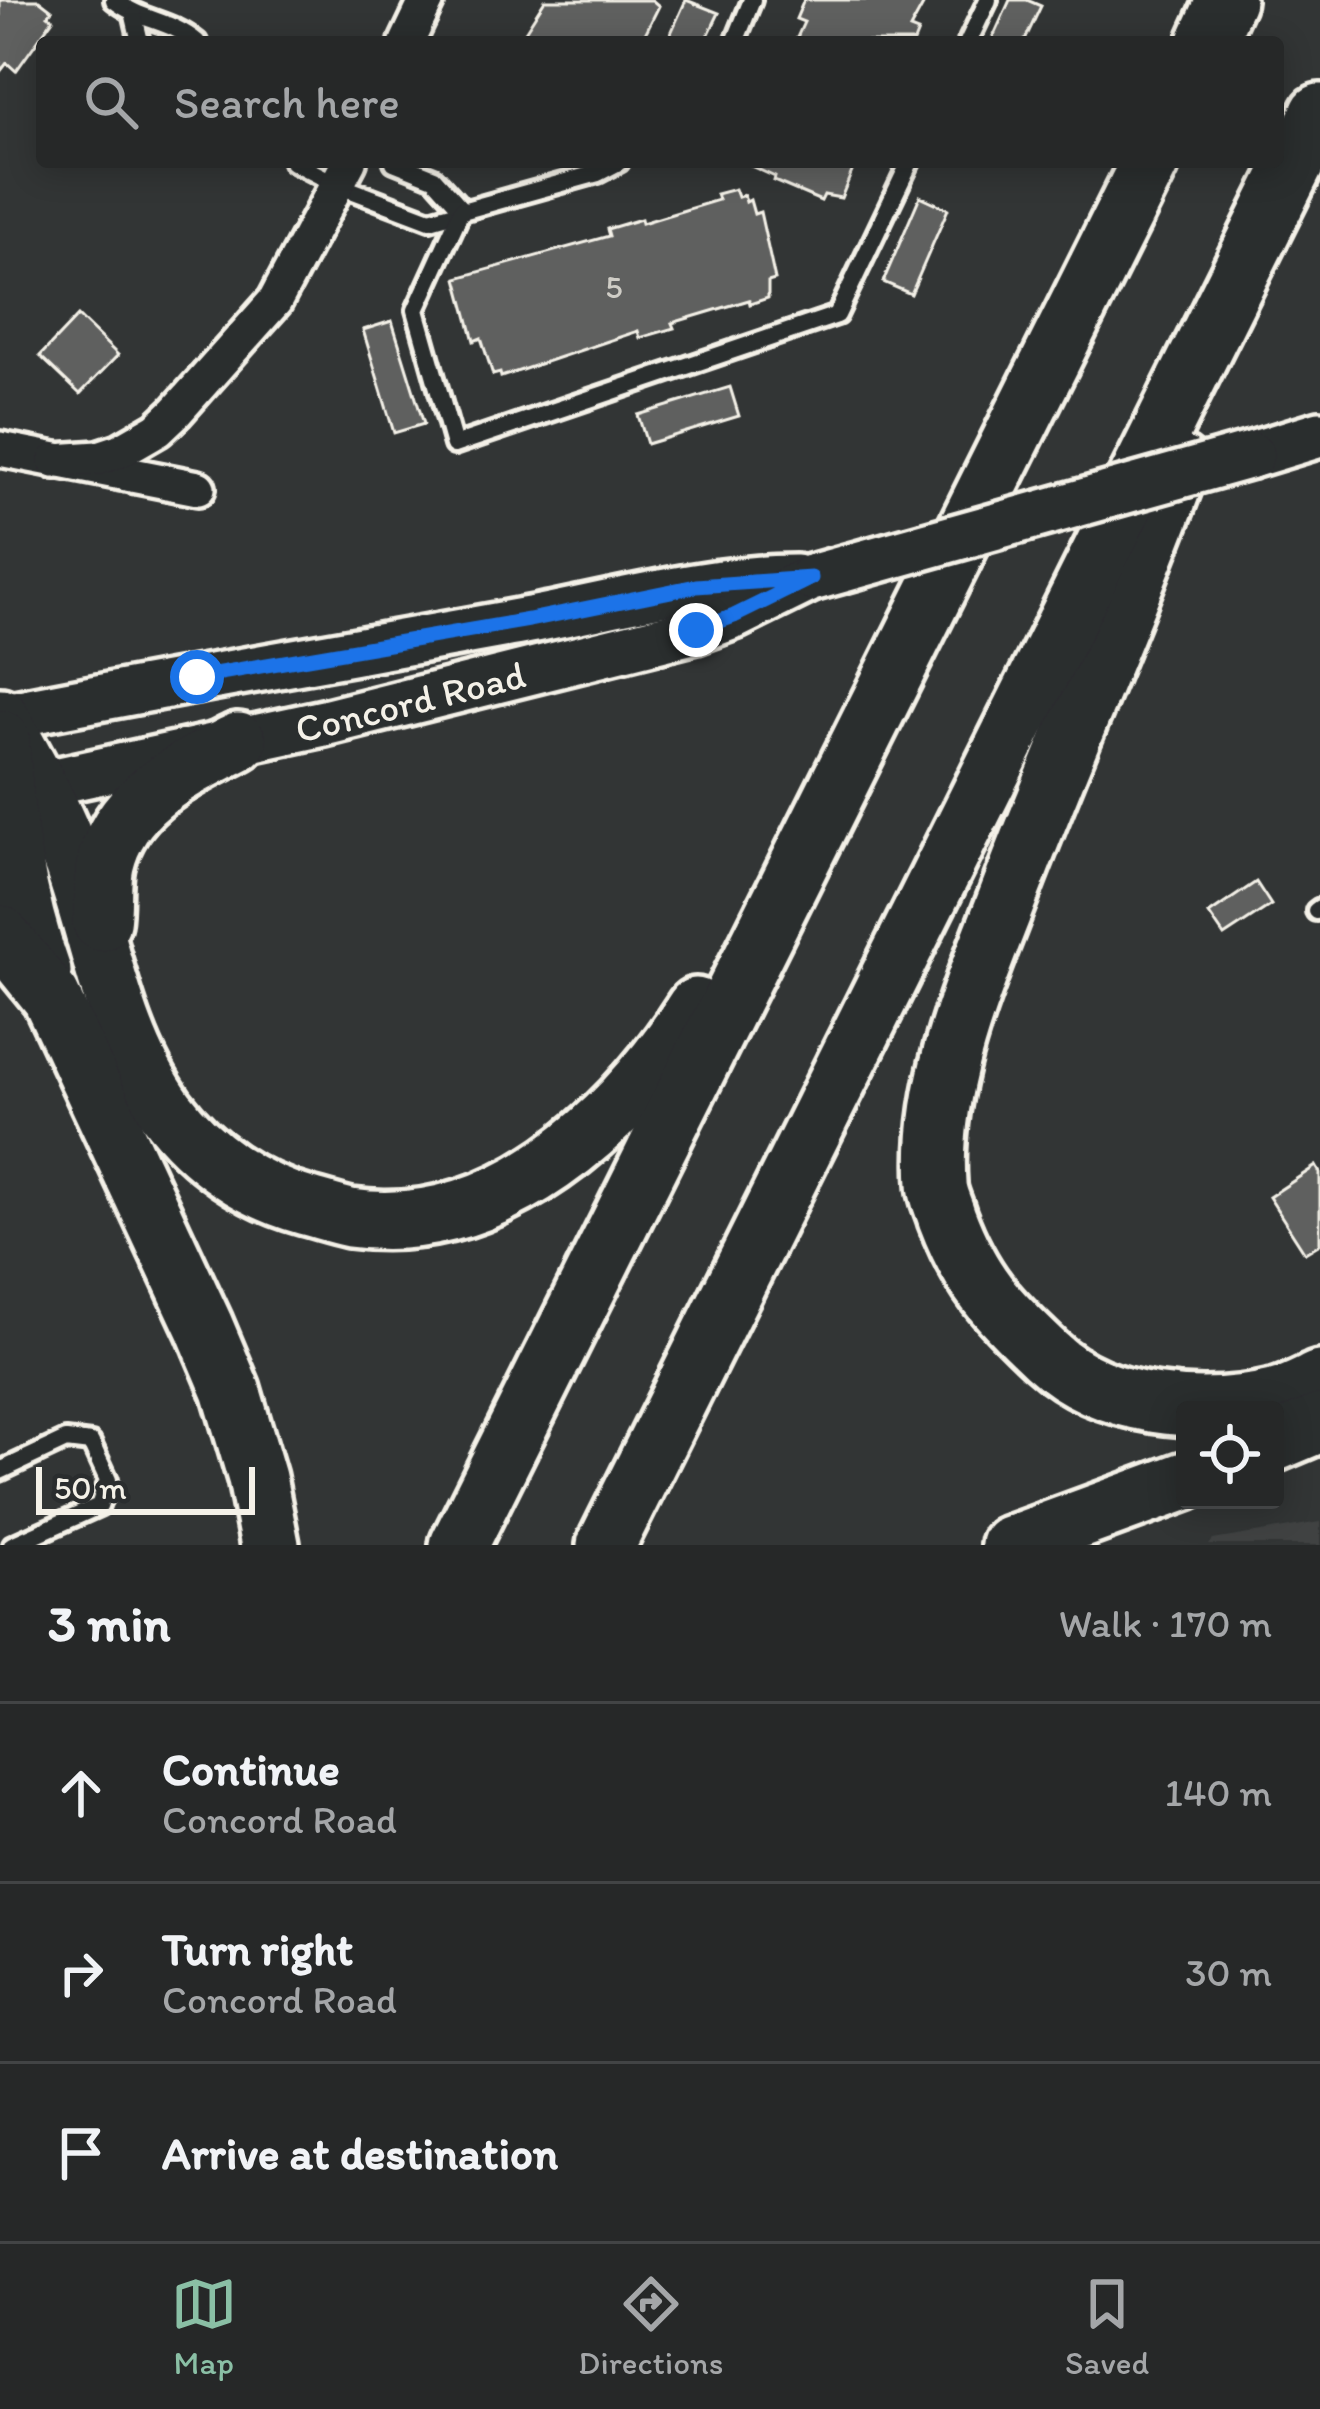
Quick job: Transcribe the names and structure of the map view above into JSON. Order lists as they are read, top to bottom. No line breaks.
{"streets":{"main road":["Concord Road"]},"house_numbers":["5"],"scale_bar":"50 m","page":{"search":"Search here","scale":"50 m","heading":["3 min","Walk · 170 m"],"list":[["Continue","Concord Road","140 m"],["Turn right","Concord Road","30 m"],"Arrive at destination"],"nav":["Map","Directions","Saved"]}}
